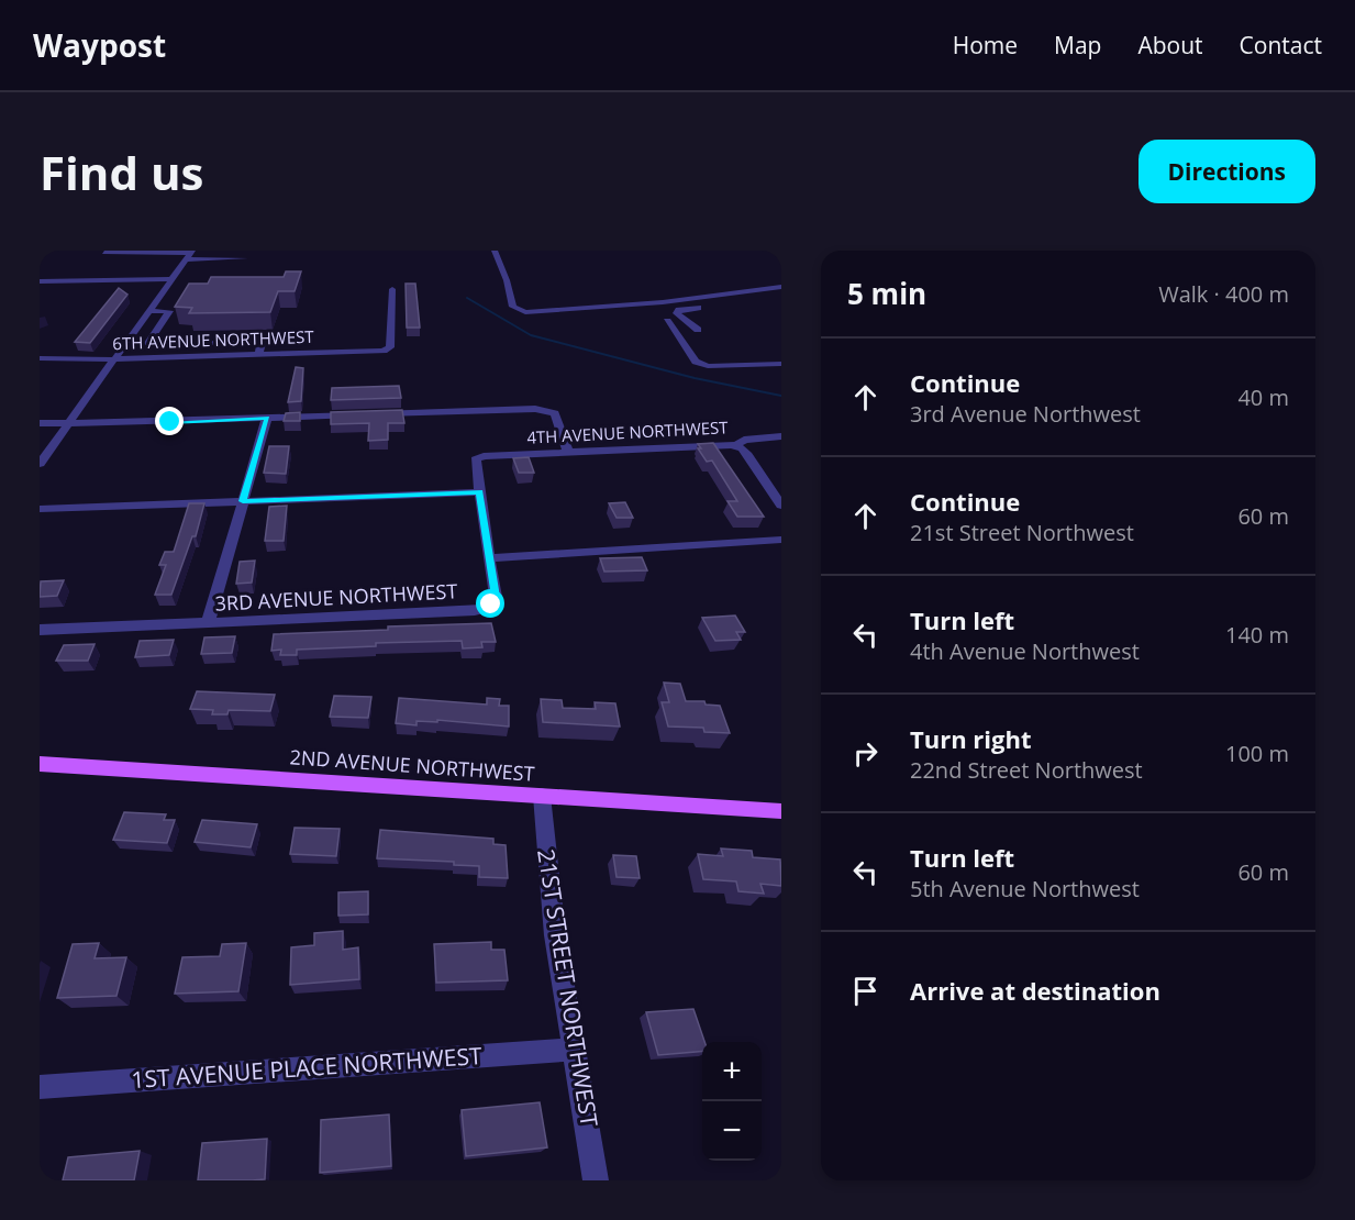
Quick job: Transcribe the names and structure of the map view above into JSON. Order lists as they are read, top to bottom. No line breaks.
{"streets":{"main road":["2ND AVENUE NORTHWEST"],"street":["6TH AVENUE NORTHWEST","4TH AVENUE NORTHWEST","3RD AVENUE NORTHWEST","21ST STREET NORTHWEST","1ST AVENUE PLACE NORTHWEST"]},"crossings":[["2ND AVENUE NORTHWEST","21ST STREET NORTHWEST"],["21ST STREET NORTHWEST","1ST AVENUE PLACE NORTHWEST"]],"page":{"header":"Waypost","nav":["Home","Map","About","Contact"],"buttons":"Directions","title":"Find us","heading":["5 min","Walk · 400 m"],"list":[["Continue","3rd Avenue Northwest","40 m"],["Continue","21st Street Northwest","60 m"],["Turn left","4th Avenue Northwest","140 m"],["Turn right","22nd Street Northwest","100 m"],["Turn left","5th Avenue Northwest","60 m"],"Arrive at destination"],"map_buttons":["+","−"]}}
